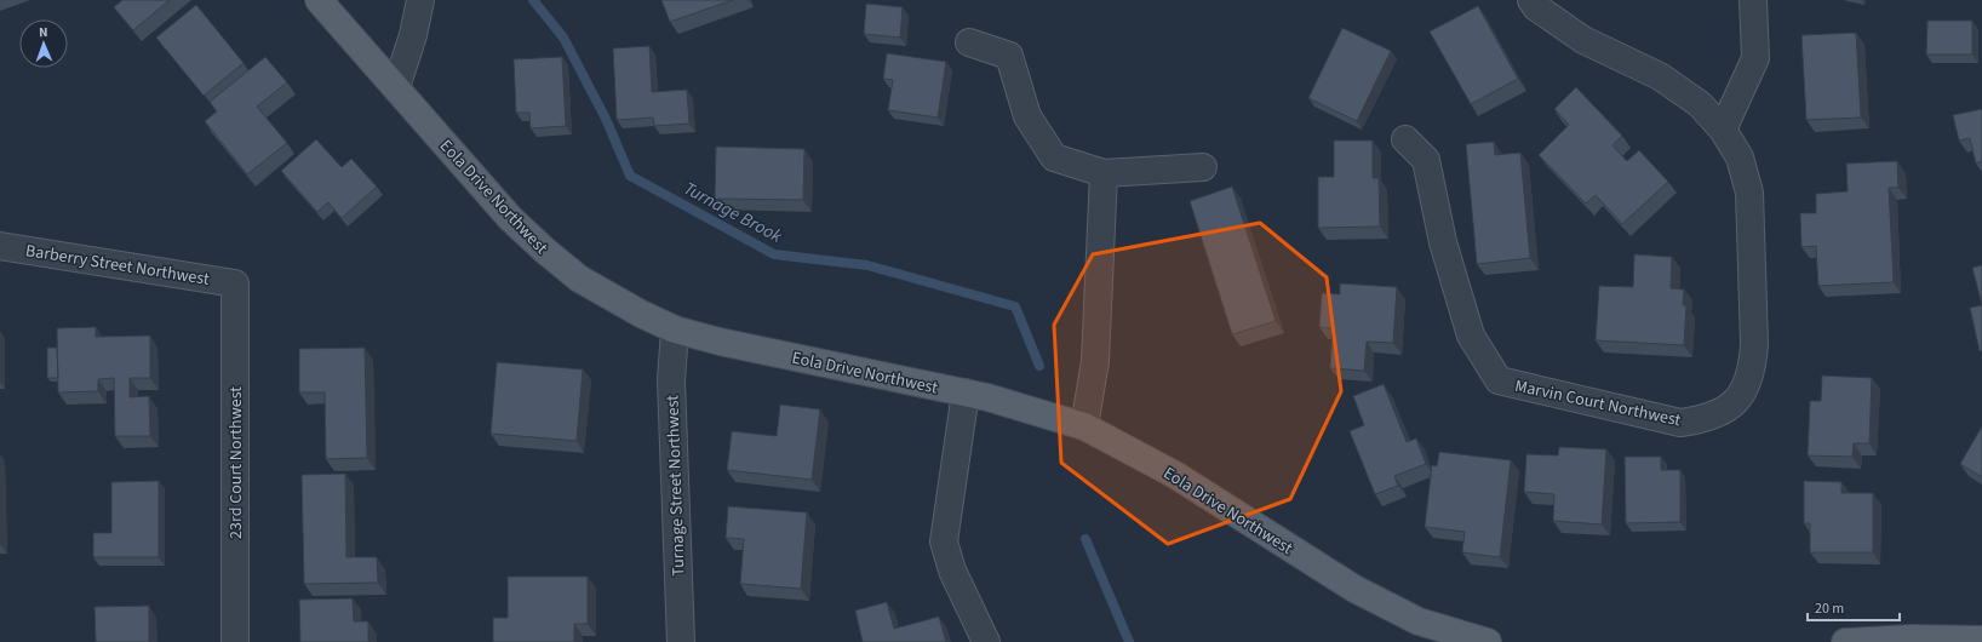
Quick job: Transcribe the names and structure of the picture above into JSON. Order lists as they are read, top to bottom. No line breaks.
{"streets":{"main road":["Eola Drive Northwest"],"street":["Barberry Street Northwest","Marvin Court Northwest","23rd Court Northwest","Turnage Street Northwest"]},"crossings":[["Eola Drive Northwest","Turnage Street Northwest"],["Barberry Street Northwest","23rd Court Northwest"]],"water":["Turnage Brook"],"scale_bar":"20 m","north":"top"}
